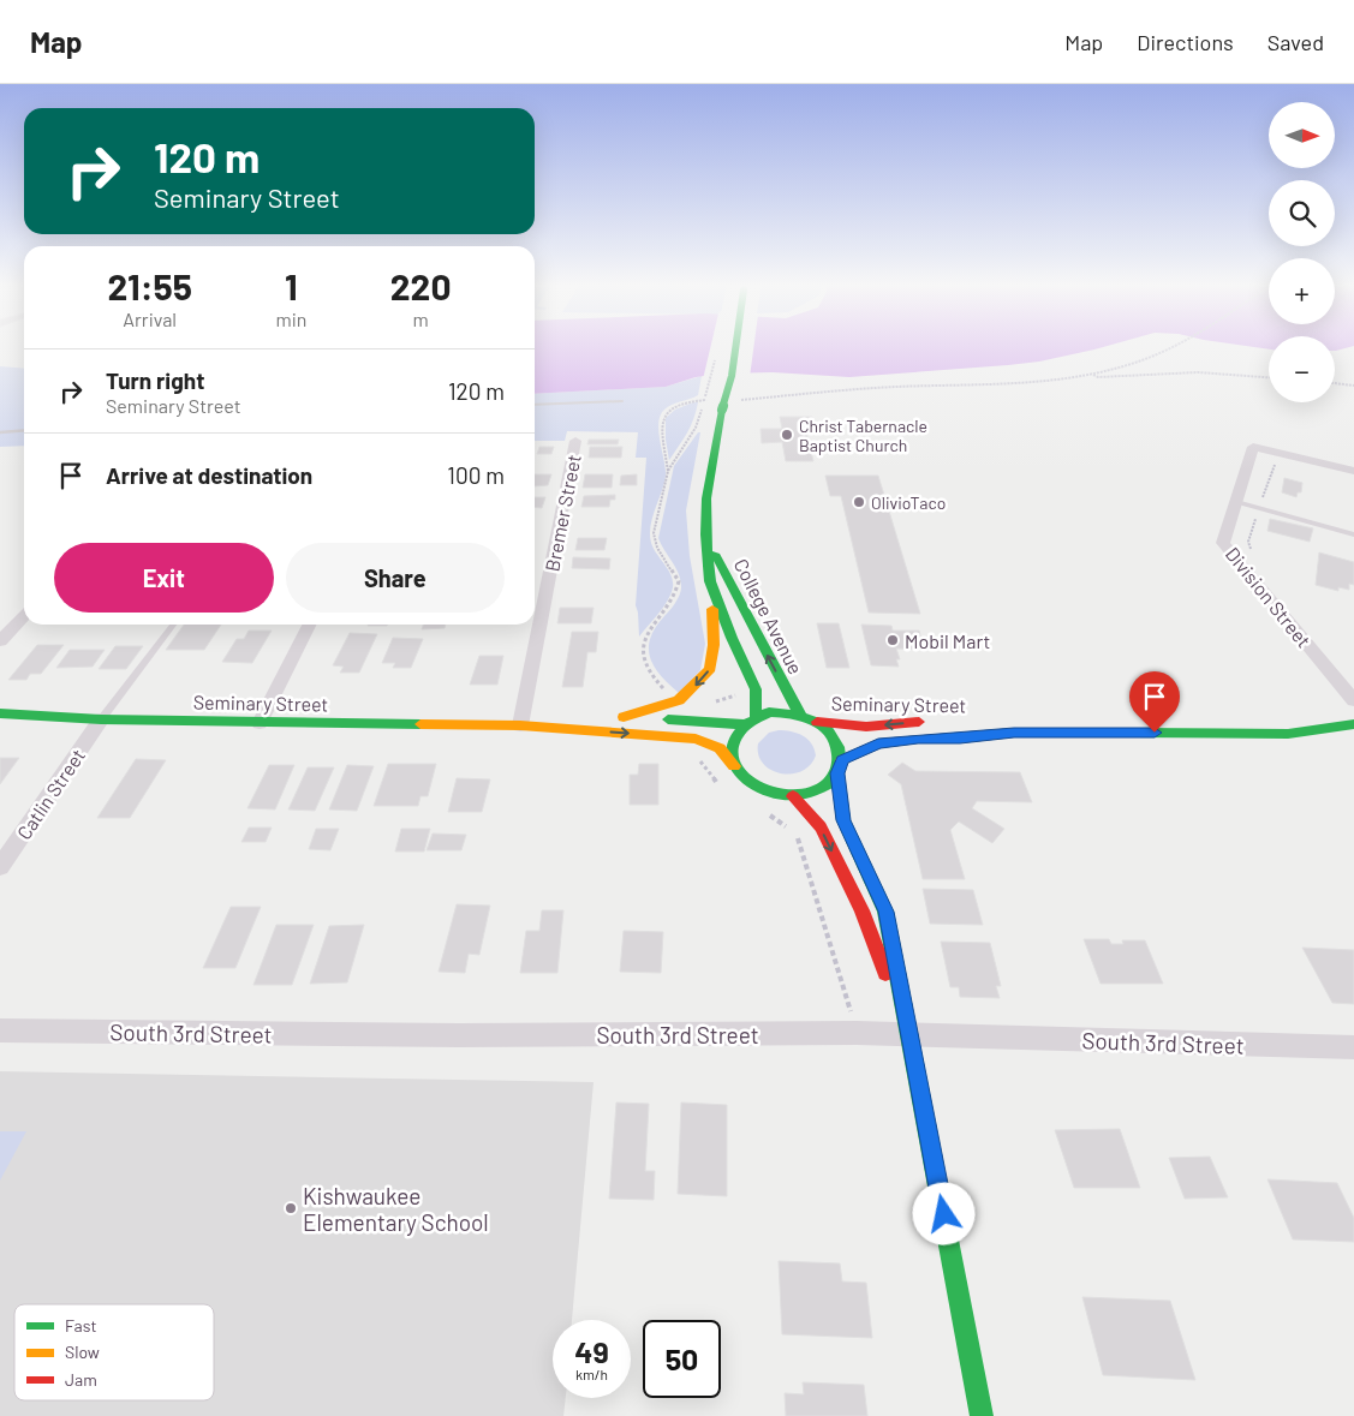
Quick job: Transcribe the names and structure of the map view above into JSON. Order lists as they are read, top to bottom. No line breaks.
{"streets":{"main road":["College Avenue","Seminary Street"],"street":["Bremer Street","Division Street","Catlin Street","South 3rd Street"]},"crossings":[["Bremer Street","Seminary Street"],["College Avenue","Seminary Street"],["Seminary Street","Catlin Street"]],"places":["Christ Tabernacle Baptist Church","OlivioTaco","Mobil Mart","Kishwaukee Elementary School"],"legend":["Fast","Slow","Jam"],"north":"right","page":{"header":"Map","nav":["Map","Directions","Saved"],"map_buttons":["+","−"],"turn":["120 m","Seminary Street"],"eta":["21:55","Arrival","1","min","220","m"],"list":[{"name":"Turn right","note":"Seminary Street","value":"120 m"},{"name":"Arrive at destination","value":"100 m"}],"buttons":["Exit","Share"],"speed":"49 km/h","limit":"50"}}
